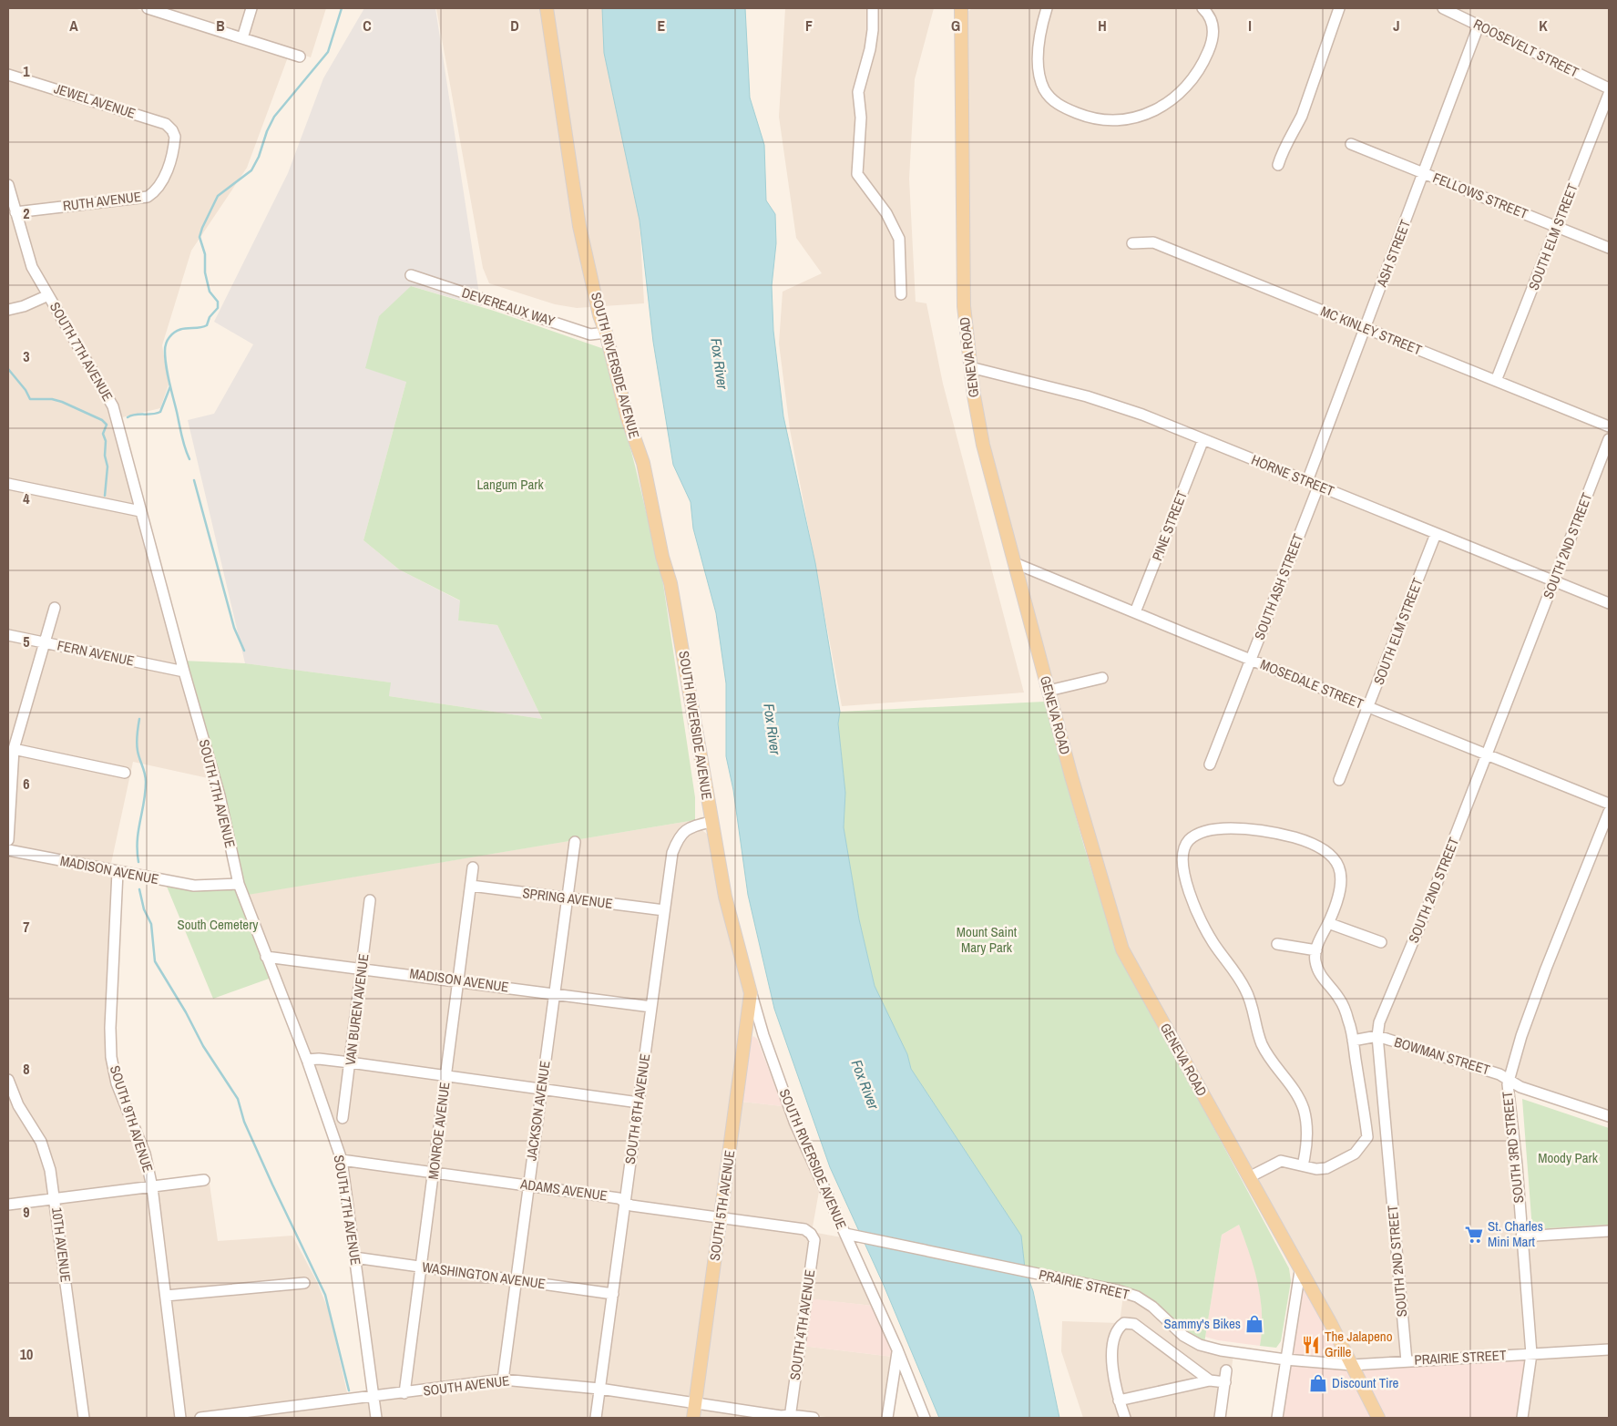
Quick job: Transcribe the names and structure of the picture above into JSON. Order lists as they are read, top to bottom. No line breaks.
{"streets":{"main road":["GENEVA ROAD","SOUTH RIVERSIDE AVENUE","SOUTH 5TH AVENUE"],"street":["ROOSEVELT STREET","JEWEL AVENUE","FELLOWS STREET","RUTH AVENUE","SOUTH ELM STREET","ASH STREET","DEVEREAUX WAY","MC KINLEY STREET","SOUTH 7TH AVENUE","HORNE STREET","PINE STREET","SOUTH 2ND STREET","SOUTH ASH STREET","FERN AVENUE","MOSEDALE STREET","MADISON AVENUE","SPRING AVENUE","VAN BUREN AVENUE","BOWMAN STREET","SOUTH 6TH AVENUE","JACKSON AVENUE","SOUTH 9TH AVENUE","MONROE AVENUE","SOUTH 3RD STREET","ADAMS AVENUE","10TH AVENUE","WASHINGTON AVENUE","PRAIRIE STREET","SOUTH 4TH AVENUE","SOUTH AVENUE"]},"crossings":[["ROOSEVELT STREET","ASH STREET"],["JEWEL AVENUE","RUTH AVENUE"],["FELLOWS STREET","SOUTH ELM STREET"],["FELLOWS STREET","ASH STREET"],["RUTH AVENUE","SOUTH 7TH AVENUE"],["SOUTH ELM STREET","MC KINLEY STREET"],["SOUTH ELM STREET","HORNE STREET"],["SOUTH ELM STREET","MOSEDALE STREET"],["ASH STREET","MC KINLEY STREET"],["ASH STREET","HORNE STREET"],["DEVEREAUX WAY","SOUTH RIVERSIDE AVENUE"],["SOUTH 7TH AVENUE","FERN AVENUE"],["SOUTH 7TH AVENUE","MADISON AVENUE"],["SOUTH 7TH AVENUE","ADAMS AVENUE"],["SOUTH 7TH AVENUE","WASHINGTON AVENUE"],["SOUTH 7TH AVENUE","SOUTH AVENUE"],["GENEVA ROAD","HORNE STREET"],["GENEVA ROAD","MOSEDALE STREET"],["GENEVA ROAD","PRAIRIE STREET"],["SOUTH RIVERSIDE AVENUE","SOUTH 6TH AVENUE"],["SOUTH RIVERSIDE AVENUE","SOUTH 5TH AVENUE"],["SOUTH RIVERSIDE AVENUE","PRAIRIE STREET"],["HORNE STREET","PINE STREET"],["HORNE STREET","SOUTH 2ND STREET"],["HORNE STREET","SOUTH ASH STREET"],["PINE STREET","MOSEDALE STREET"],["SOUTH 2ND STREET","MOSEDALE STREET"],["SOUTH 2ND STREET","BOWMAN STREET"],["SOUTH 2ND STREET","PRAIRIE STREET"],["SOUTH ASH STREET","MOSEDALE STREET"],["MADISON AVENUE","VAN BUREN AVENUE"],["MADISON AVENUE","SOUTH 6TH AVENUE"],["MADISON AVENUE","JACKSON AVENUE"],["MADISON AVENUE","SOUTH 9TH AVENUE"],["MADISON AVENUE","MONROE AVENUE"],["SPRING AVENUE","SOUTH 6TH AVENUE"],["SPRING AVENUE","JACKSON AVENUE"],["SPRING AVENUE","MONROE AVENUE"],["BOWMAN STREET","SOUTH 3RD STREET"],["SOUTH 6TH AVENUE","ADAMS AVENUE"],["SOUTH 6TH AVENUE","WASHINGTON AVENUE"],["SOUTH 6TH AVENUE","SOUTH AVENUE"],["JACKSON AVENUE","ADAMS AVENUE"],["JACKSON AVENUE","WASHINGTON AVENUE"],["JACKSON AVENUE","SOUTH AVENUE"],["MONROE AVENUE","ADAMS AVENUE"],["MONROE AVENUE","WASHINGTON AVENUE"],["MONROE AVENUE","SOUTH AVENUE"],["SOUTH 3RD STREET","PRAIRIE STREET"],["ADAMS AVENUE","SOUTH 5TH AVENUE"],["ADAMS AVENUE","SOUTH 4TH AVENUE"],["SOUTH 5TH AVENUE","SOUTH AVENUE"],["SOUTH 4TH AVENUE","SOUTH AVENUE"]],"water":["Fox River"],"parks":["Langum Park","South Cemetery","Mount Saint Mary Park","Moody Park"],"places":{"supermarket":["St. Charles Mini Mart"],"shop":["Sammy's Bikes","Discount Tire"],"restaurant":["The Jalapeno Grille"]},"grid":{"columns":["A","B","C","D","E","F","G","H","I","J","K"],"rows":["1","2","3","4","5","6","7","8","9","10"]}}
